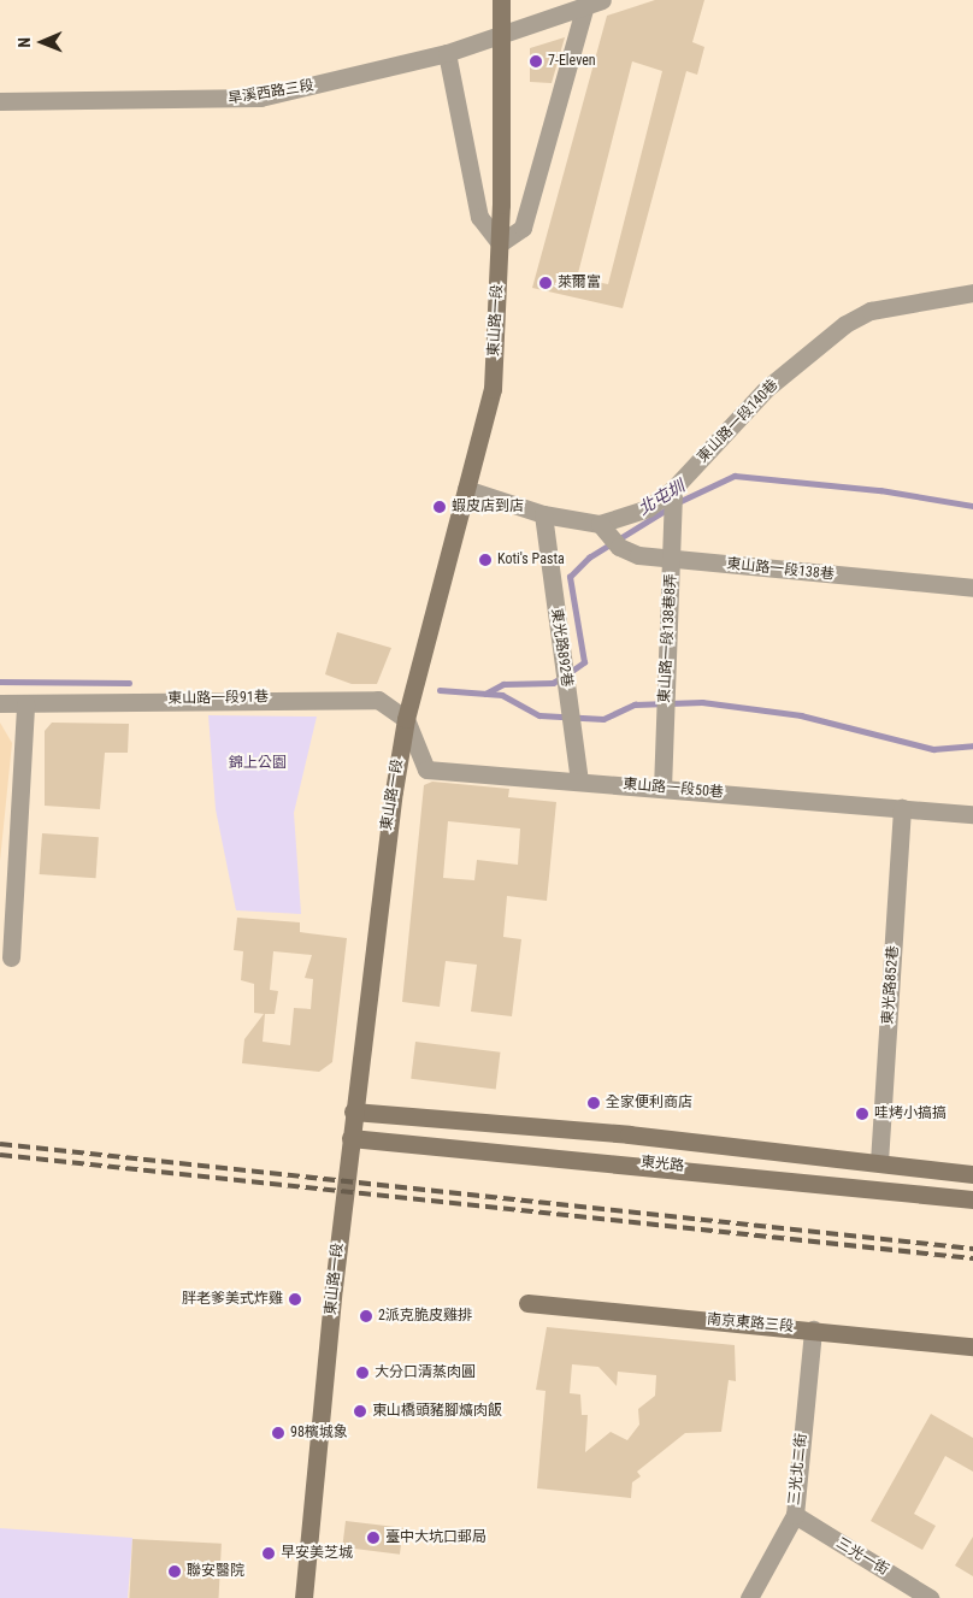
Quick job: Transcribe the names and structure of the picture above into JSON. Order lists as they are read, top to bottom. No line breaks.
{"streets":{"street":["旱溪西路三段","東山路一段","東山路一段140巷","東山路一段138巷","東山路一段138巷8弄","東光路892巷","東山路一段91巷","東山路一段50巷","東光路852巷","東光路","南京東路三段","三光北二街","三光一街"]},"crossings":[["旱溪西路三段","東山路一段"],["東山路一段","東山路一段140巷"],["東山路一段","東山路一段91巷"],["東山路一段","東山路一段50巷"],["東山路一段","東光路"],["東山路一段140巷","東山路一段138巷"],["東山路一段140巷","東山路一段138巷8弄"],["東山路一段140巷","東光路892巷"],["東山路一段138巷","東山路一段138巷8弄"],["東山路一段138巷8弄","東山路一段50巷"],["東光路892巷","東山路一段50巷"],["東山路一段91巷","東山路一段50巷"],["東山路一段50巷","東光路852巷"],["東光路852巷","東光路"],["南京東路三段","三光北二街"],["三光北二街","三光一街"]],"water":["北屯圳"],"parks":["錦上公園"],"places":["7-Eleven","萊爾富","蝦皮店到店","Koti's Pasta","全家便利商店","哇烤小搞搞","胖老爹美式炸雞","2派克脆皮雞排","大分口清蒸肉圓","東山橋頭豬腳爌肉飯","98檳城象","臺中大坑口郵局","早安美芝城","聯安醫院"],"north":"left"}
